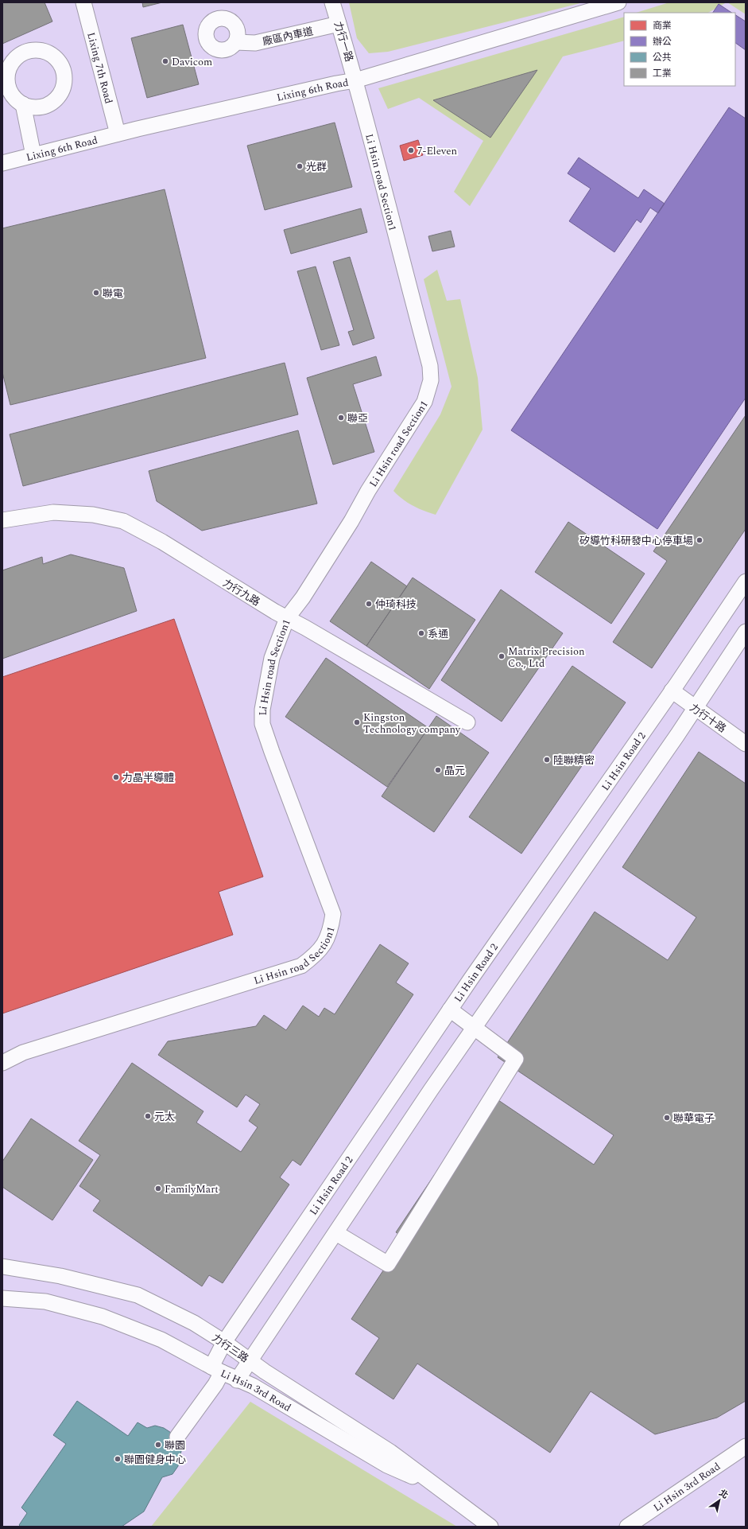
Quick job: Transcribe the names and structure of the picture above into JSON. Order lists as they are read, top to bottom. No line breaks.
{"streets":{"street":["廠區內車道","力行一路","Lixing 7th Road","Lixing 6th Road","Li Hsin road Section1","力行九路","力行十路","Li Hsin Road 2","力行三路","Li Hsin 3rd Road"]},"crossings":[["廠區內車道","力行一路"],["力行一路","Lixing 6th Road"],["力行一路","Li Hsin road Section1"],["Lixing 7th Road","Lixing 6th Road"],["Lixing 6th Road","Li Hsin road Section1"],["Li Hsin road Section1","力行九路"],["力行十路","Li Hsin Road 2"],["Li Hsin Road 2","力行三路"],["Li Hsin Road 2","Li Hsin 3rd Road"],["力行三路","Li Hsin 3rd Road"]],"places":["Davicom","7-Eleven","光群","聯電","聯亞","矽導竹科研發中心停車場","仲琦科技","系通","Matrix Precision Co., Ltd","Kingston Technology company","陸聯精密","晶元","力晶半導體","元太","聯華電子","FamilyMart","聯園","聯園健身中心"],"legend":["商業","辦公","公共","工業"],"north":"top right"}
